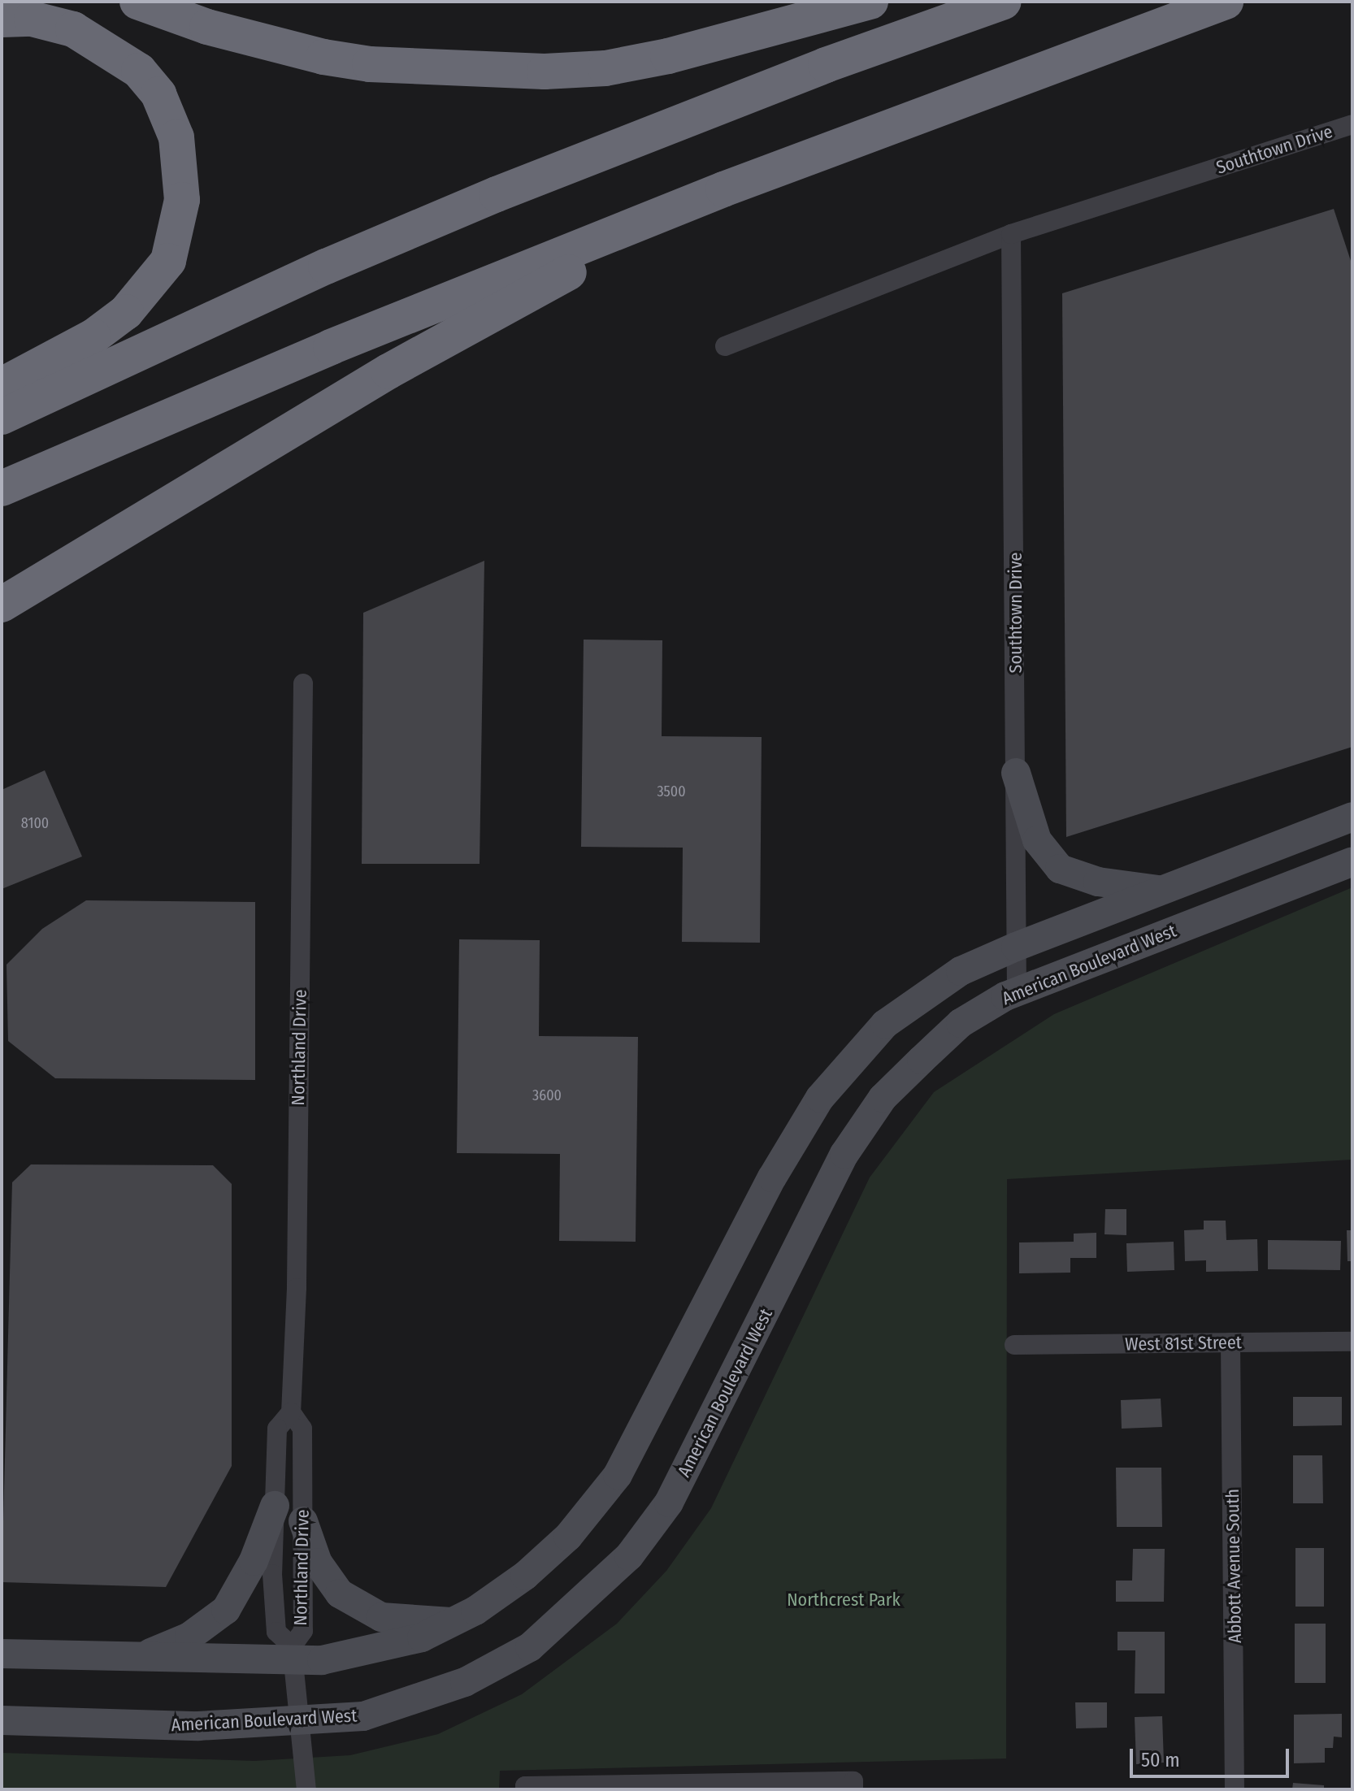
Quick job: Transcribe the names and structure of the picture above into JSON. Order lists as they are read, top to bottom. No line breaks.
{"streets":{"main road":["American Boulevard West"],"street":["Southtown Drive","Northland Drive","West 81st Street","Abbott Avenue South"]},"crossings":[["Southtown Drive","American Boulevard West"],["American Boulevard West","Northland Drive"],["West 81st Street","Abbott Avenue South"]],"parks":["Northcrest Park"],"house_numbers":["3500","8100","3600"],"scale_bar":"50 m"}
